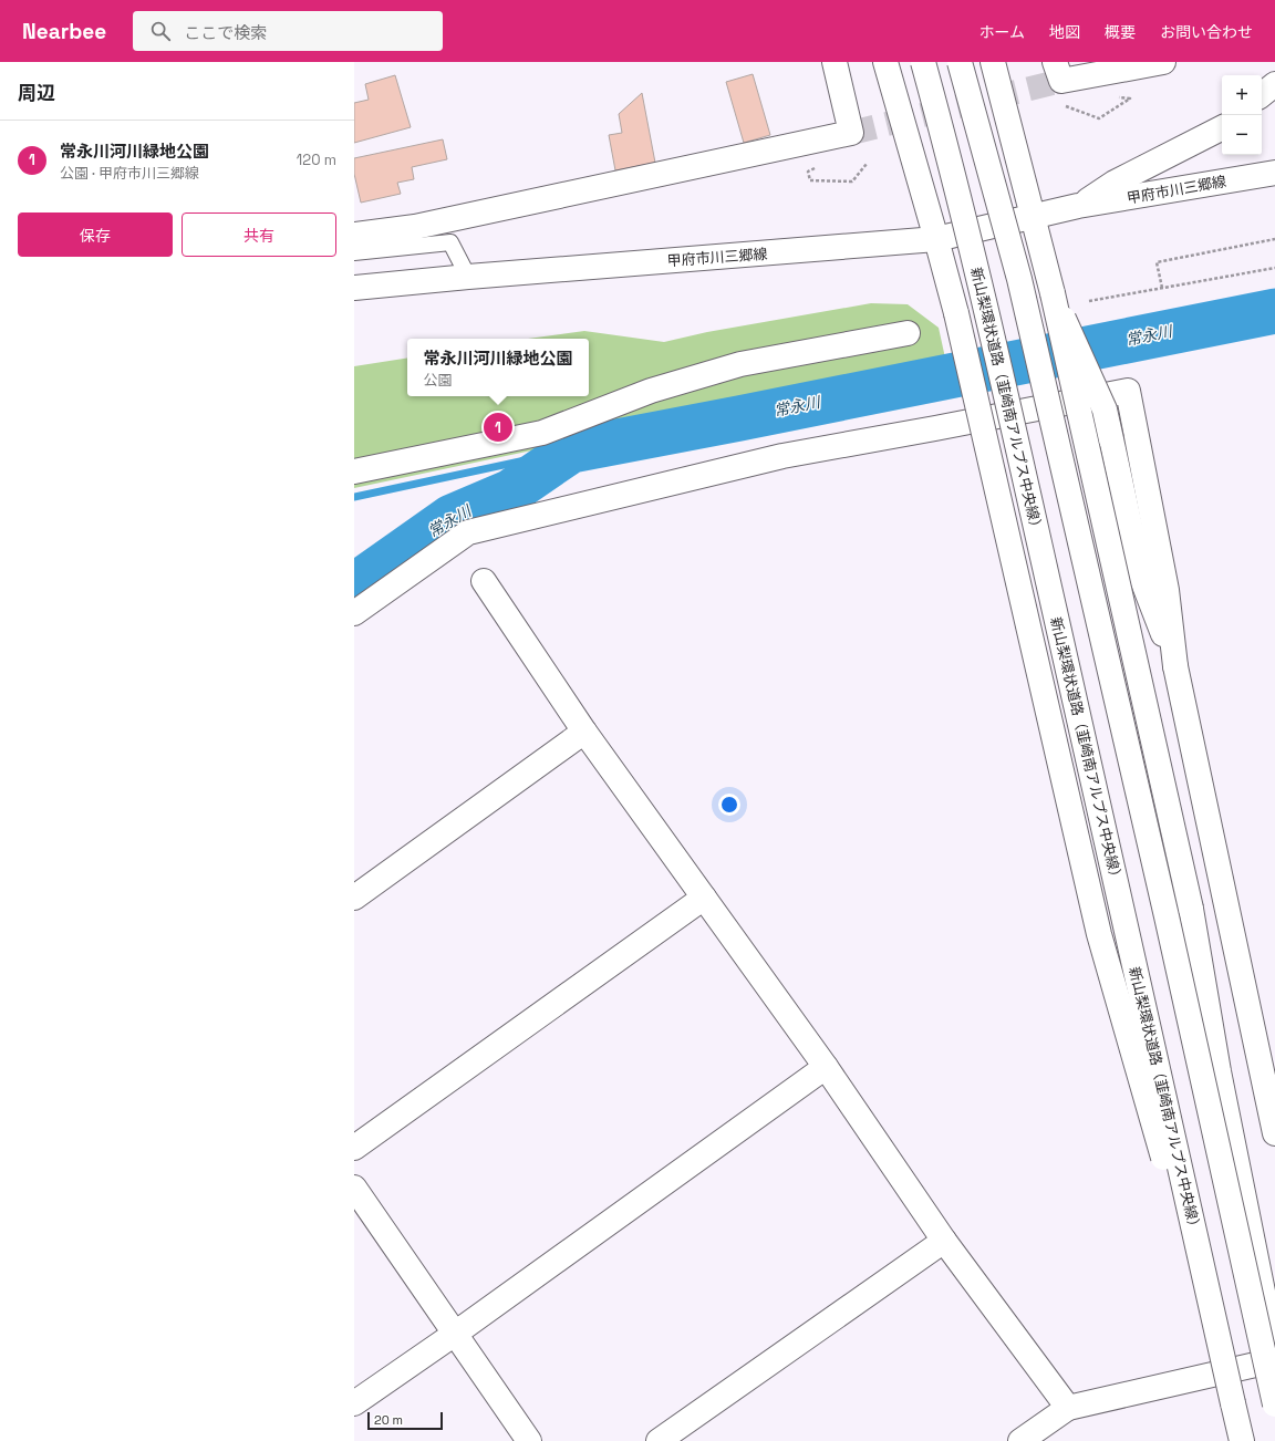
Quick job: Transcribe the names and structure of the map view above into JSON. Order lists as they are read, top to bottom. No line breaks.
{"streets":{"main road":["甲府市川三郷線","新山梨環状道路（韮崎南アルプス中央線）"]},"water":["常永川"],"scale_bar":"20 m","page":{"header":"Nearbee","search":"ここで検索","nav":["ホーム","地図","概要","お問い合わせ"],"heading":"周辺","map_buttons":["+","−"],"list":[{"mark":"1","name":"常永川河川緑地公園","note":"公園 · 甲府市川三郷線","value":"120 m"}],"buttons":["保存","共有"],"popup":["常永川河川緑地公園","公園"],"pins":"1","scale":"20 m"}}
